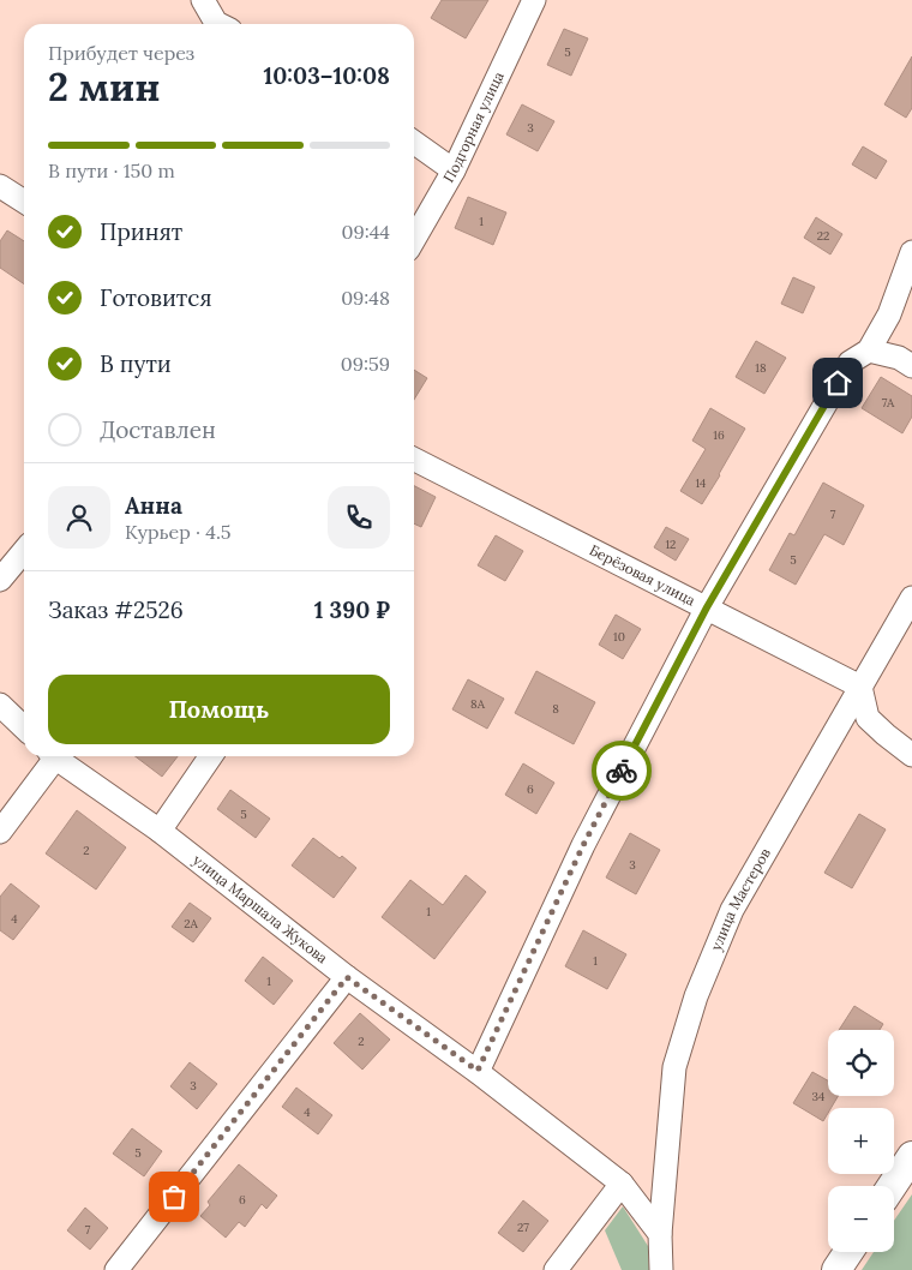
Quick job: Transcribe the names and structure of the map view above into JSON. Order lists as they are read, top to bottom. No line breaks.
{"streets":{"street":["Подгорная улица","Берёзовая улица","улица Мастеров","улица Маршала Жукова"]},"crossings":[["Берёзовая улица","улица Мастеров"],["улица Мастеров","улица Маршала Жукова"]],"house_numbers":["5","3","1","22","18","7А","16","14","7","12","5","10","8А","8","6","5","2","3","1","4","2А","1","1","2","3","34","4","5","6","27","7"],"page":{"heading":["2 мин","Прибудет через","10:03–10:08"],"panel":["Анна","Курьер · 4.5","Заказ #2526","1 390 ₽"],"bar":"В пути · 150 m","list":[["Принят","09:44"],["Готовится","09:48"],["В пути","09:59"],"Доставлен"],"buttons":"Помощь","map_buttons":["+","−"]}}
